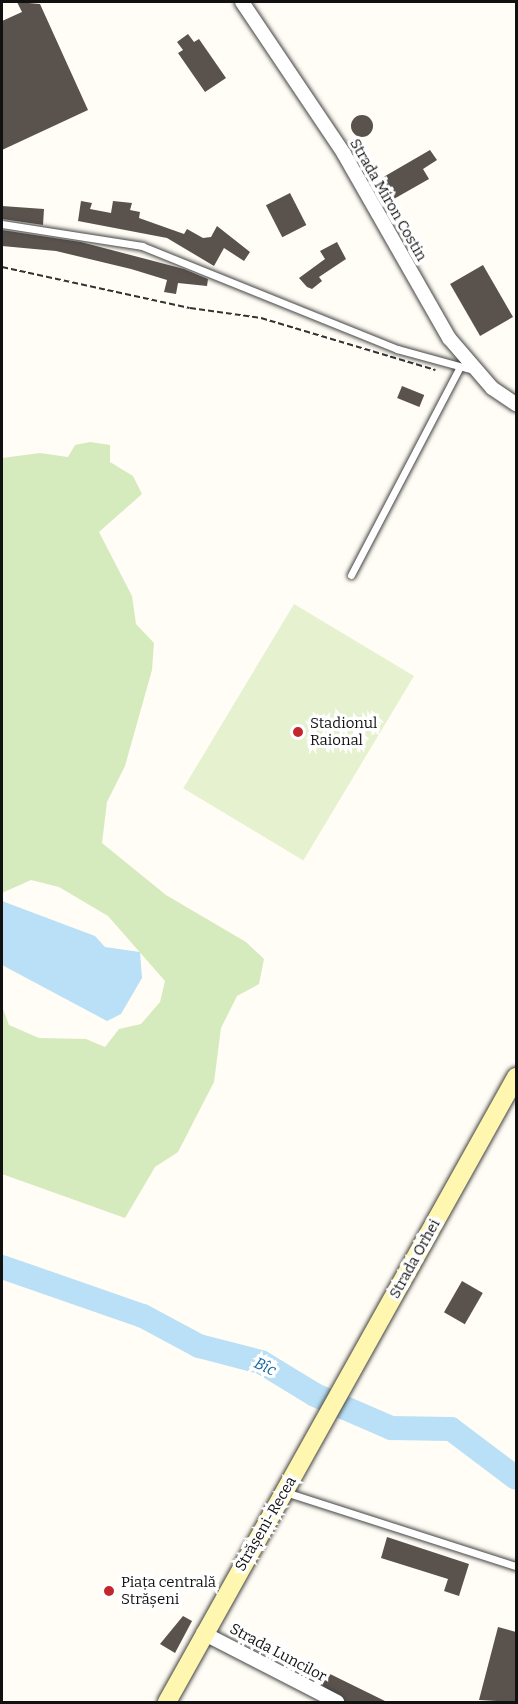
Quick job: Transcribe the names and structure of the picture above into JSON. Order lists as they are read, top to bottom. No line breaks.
{"streets":{"main road":["Strada Orhei","Strășeni-Recea"],"street":["Strada Miron Costin","Strada Luncilor"]},"crossings":[["Strada Orhei","Strășeni-Recea"],["Strășeni-Recea","Strada Luncilor"]],"water":["Bîc"],"places":["Stadionul Raional","Piața centrală Strășeni"]}
